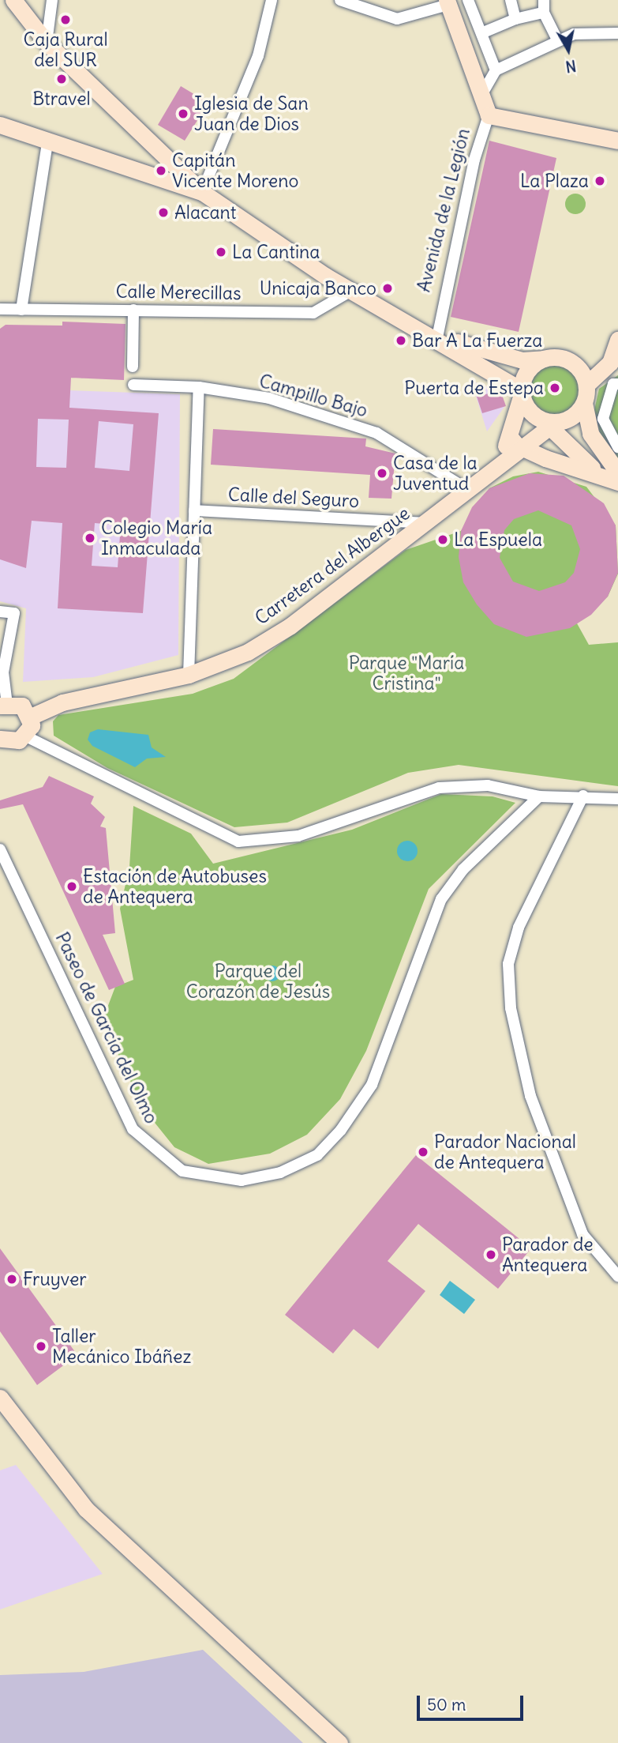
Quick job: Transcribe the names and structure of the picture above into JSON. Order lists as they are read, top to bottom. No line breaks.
{"streets":{"street":["Avenida de la Legión","Calle Merecillas","Campillo Bajo","Calle del Seguro","Carretera del Albergue","Paseo de García del Olmo"]},"crossings":[["Campillo Bajo","Carretera del Albergue"],["Calle del Seguro","Carretera del Albergue"]],"parks":["Parque \"María Cristina\"","Parque del Corazón de Jesús"],"places":["Caja Rural del SUR","Btravel","Iglesia de San Juan de Dios","Capitán Vicente Moreno","La Plaza","Alacant","La Cantina","Unicaja Banco","Bar A La Fuerza","Puerta de Estepa","Casa de la Juventud","Colegio María Inmaculada","La Espuela","Estación de Autobuses de Antequera","Parador Nacional de Antequera","Parador de Antequera","Fruyver","Taller Mecánico Ibáñez"],"scale_bar":"50 m","north":"bottom"}
